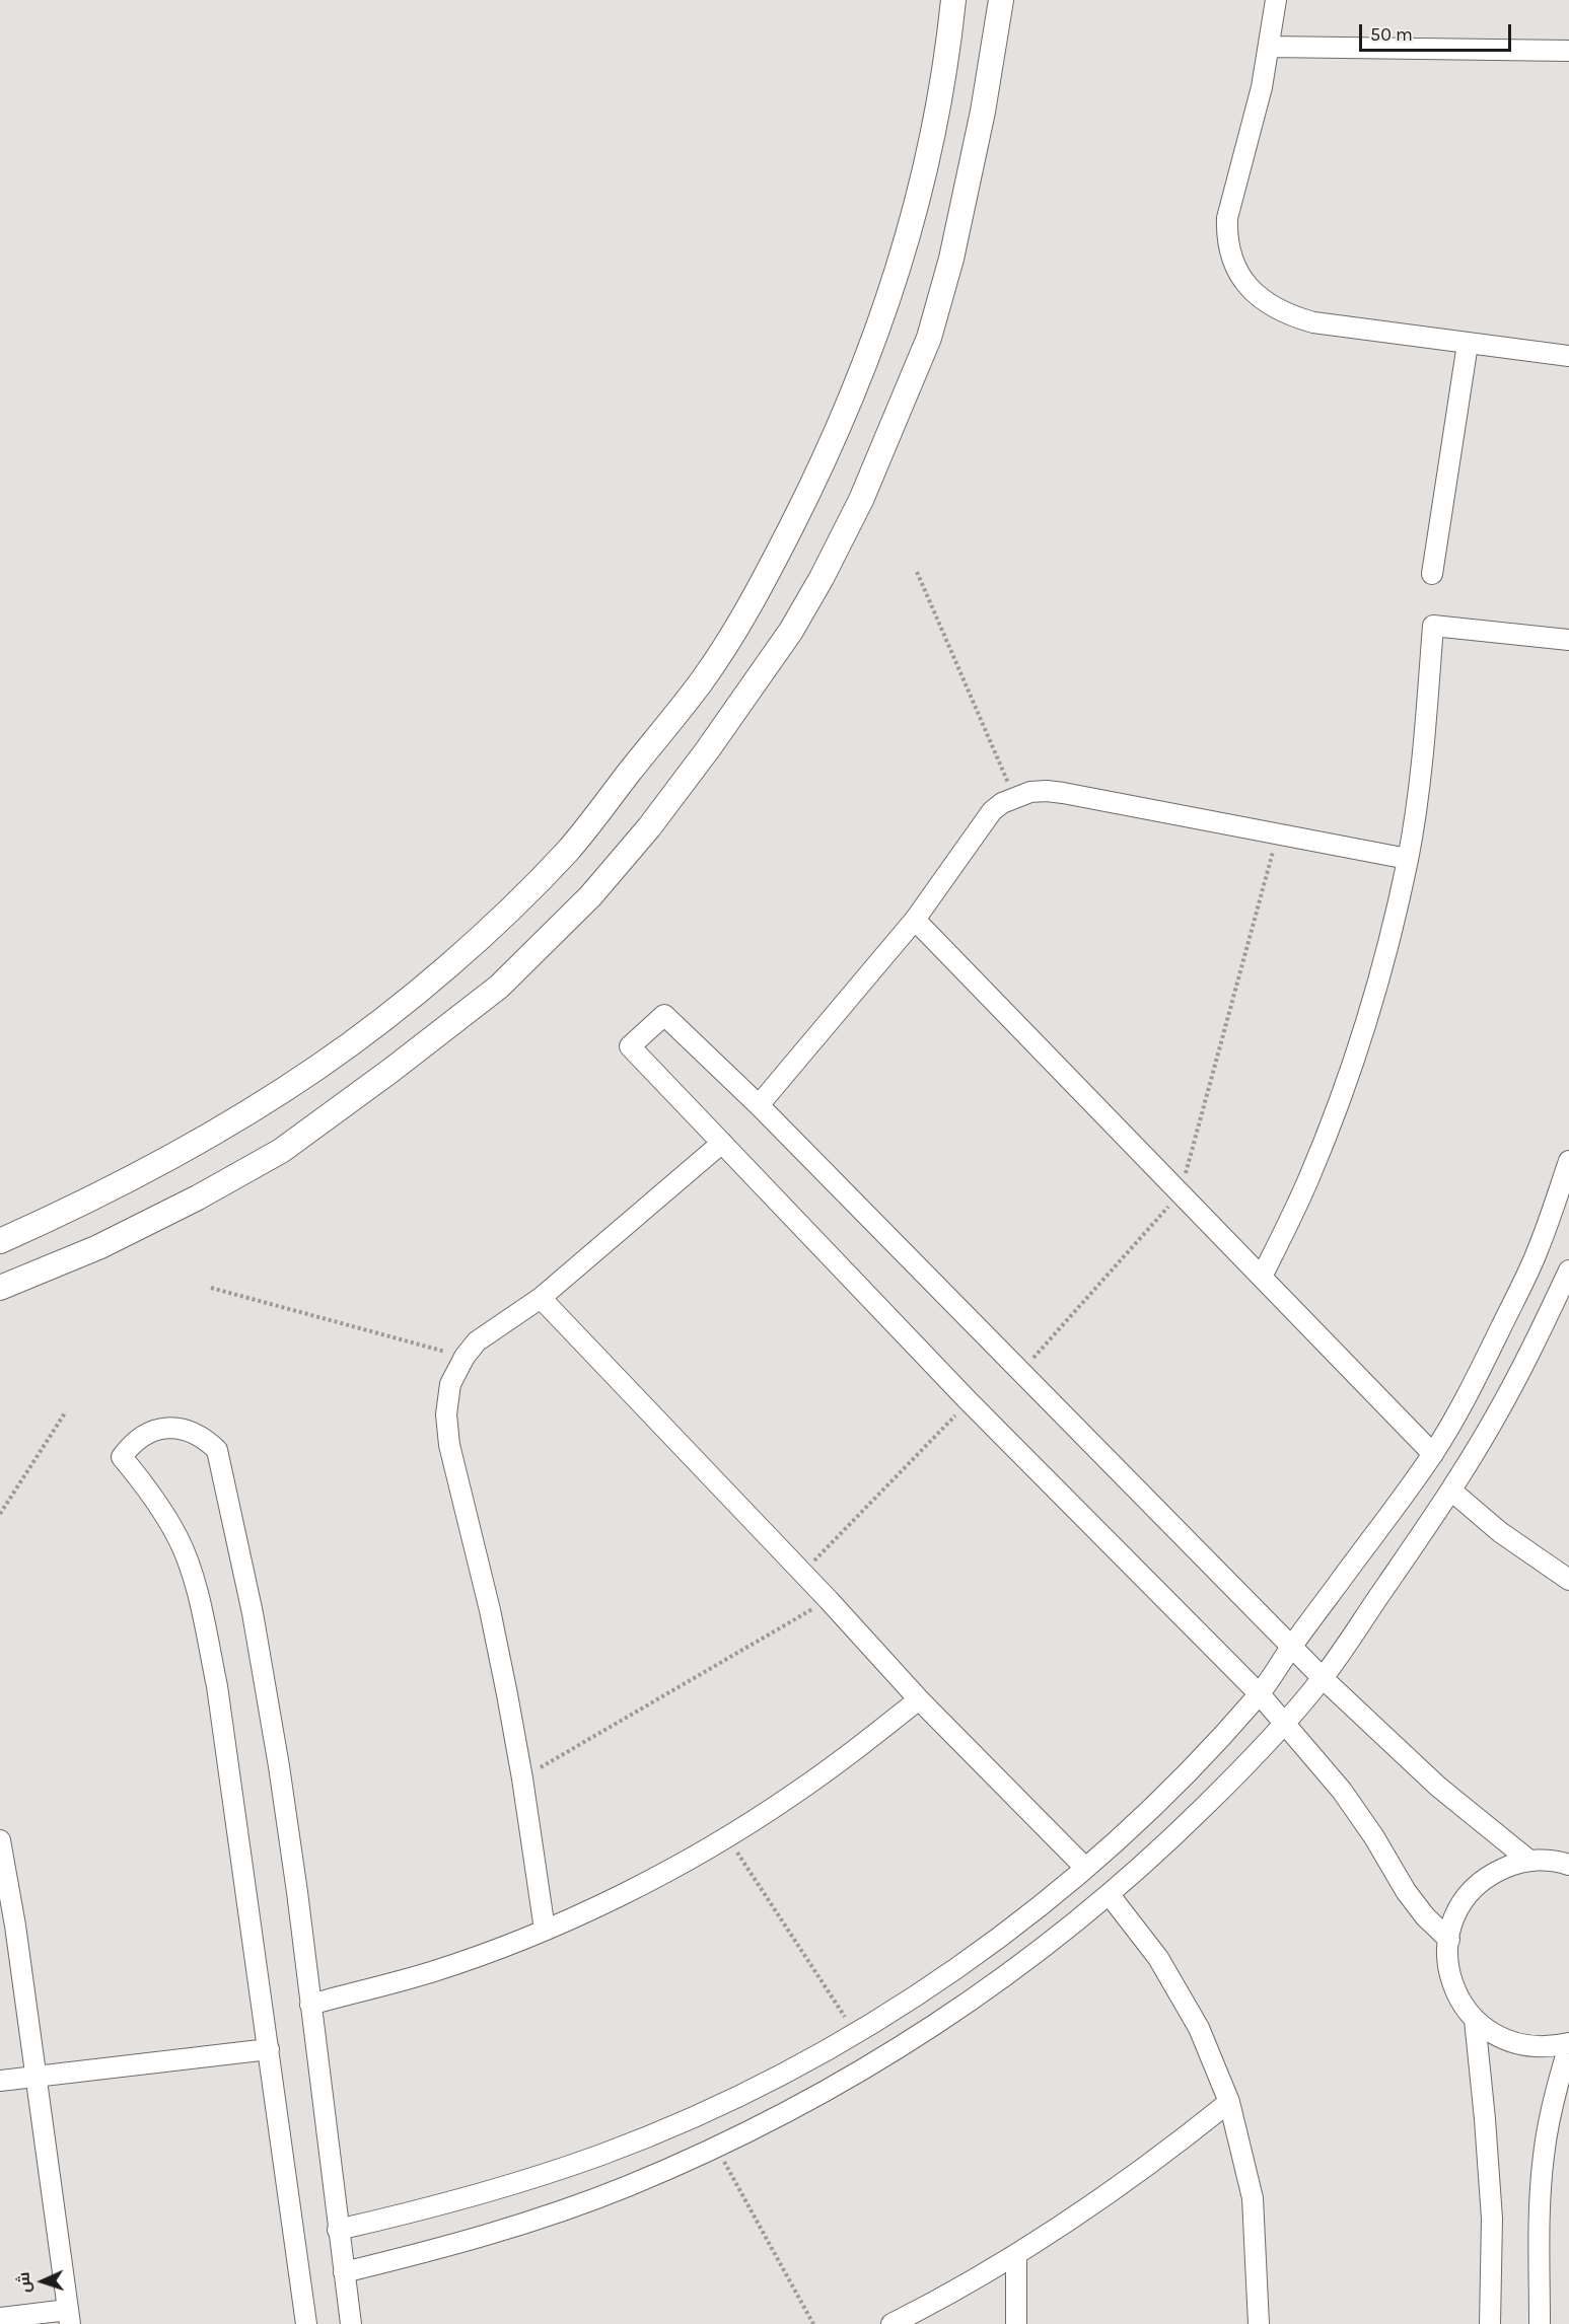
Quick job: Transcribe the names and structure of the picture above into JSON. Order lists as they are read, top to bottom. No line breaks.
{"scale_bar":"50 m","north":"left"}
